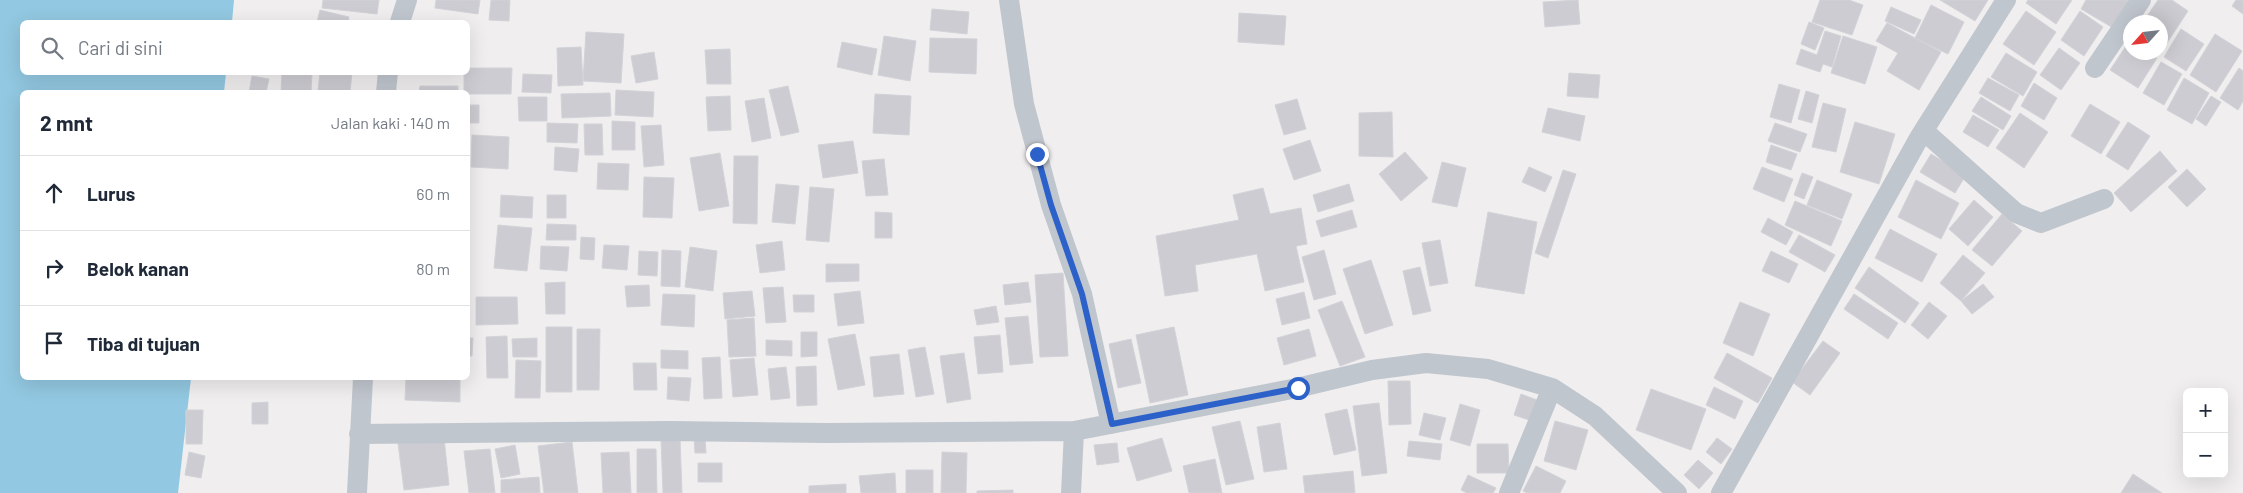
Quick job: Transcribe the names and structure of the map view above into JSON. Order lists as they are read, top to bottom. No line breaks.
{"north":"bottom left","page":{"search":"Cari di sini","heading":["2 mnt","Jalan kaki · 140 m"],"list":[["Lurus","60 m"],["Belok kanan","80 m"],"Tiba di tujuan"],"map_buttons":["+","−"]}}
